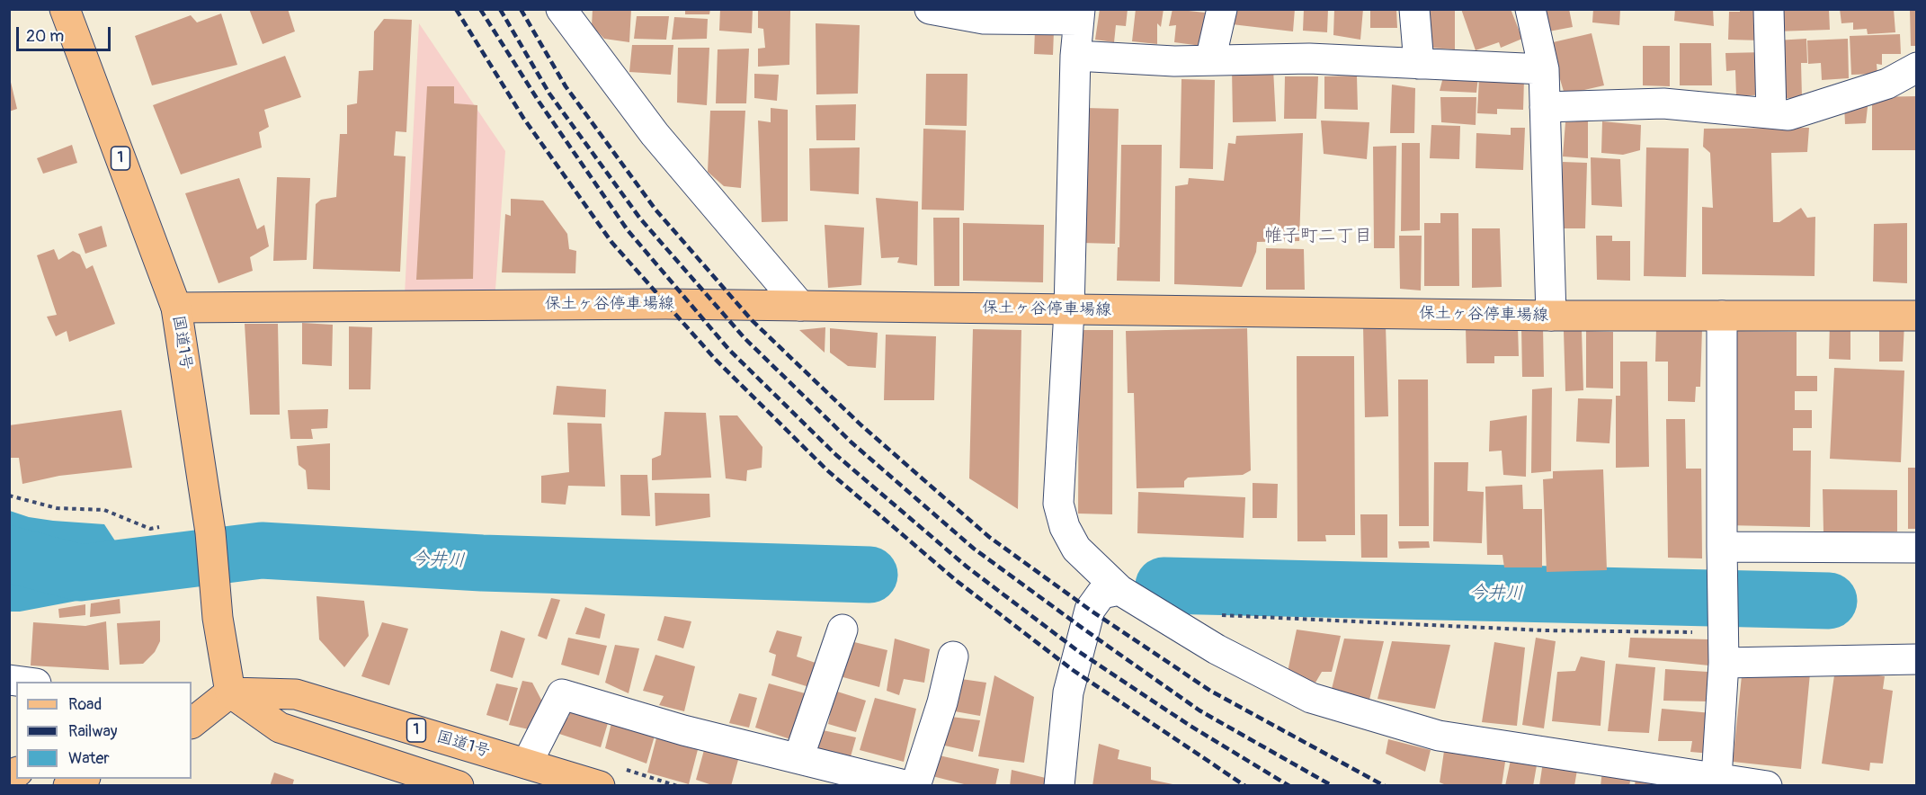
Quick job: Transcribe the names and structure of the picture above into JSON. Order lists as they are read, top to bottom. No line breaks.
{"streets":{"main road":["1","保土ヶ谷停車場線","国道1号"]},"crossings":[["保土ヶ谷停車場線","国道1号"]],"districts":["帷子町二丁目"],"water":["今井川"],"legend":["Road","Railway","Water"],"scale_bar":"20 m"}
